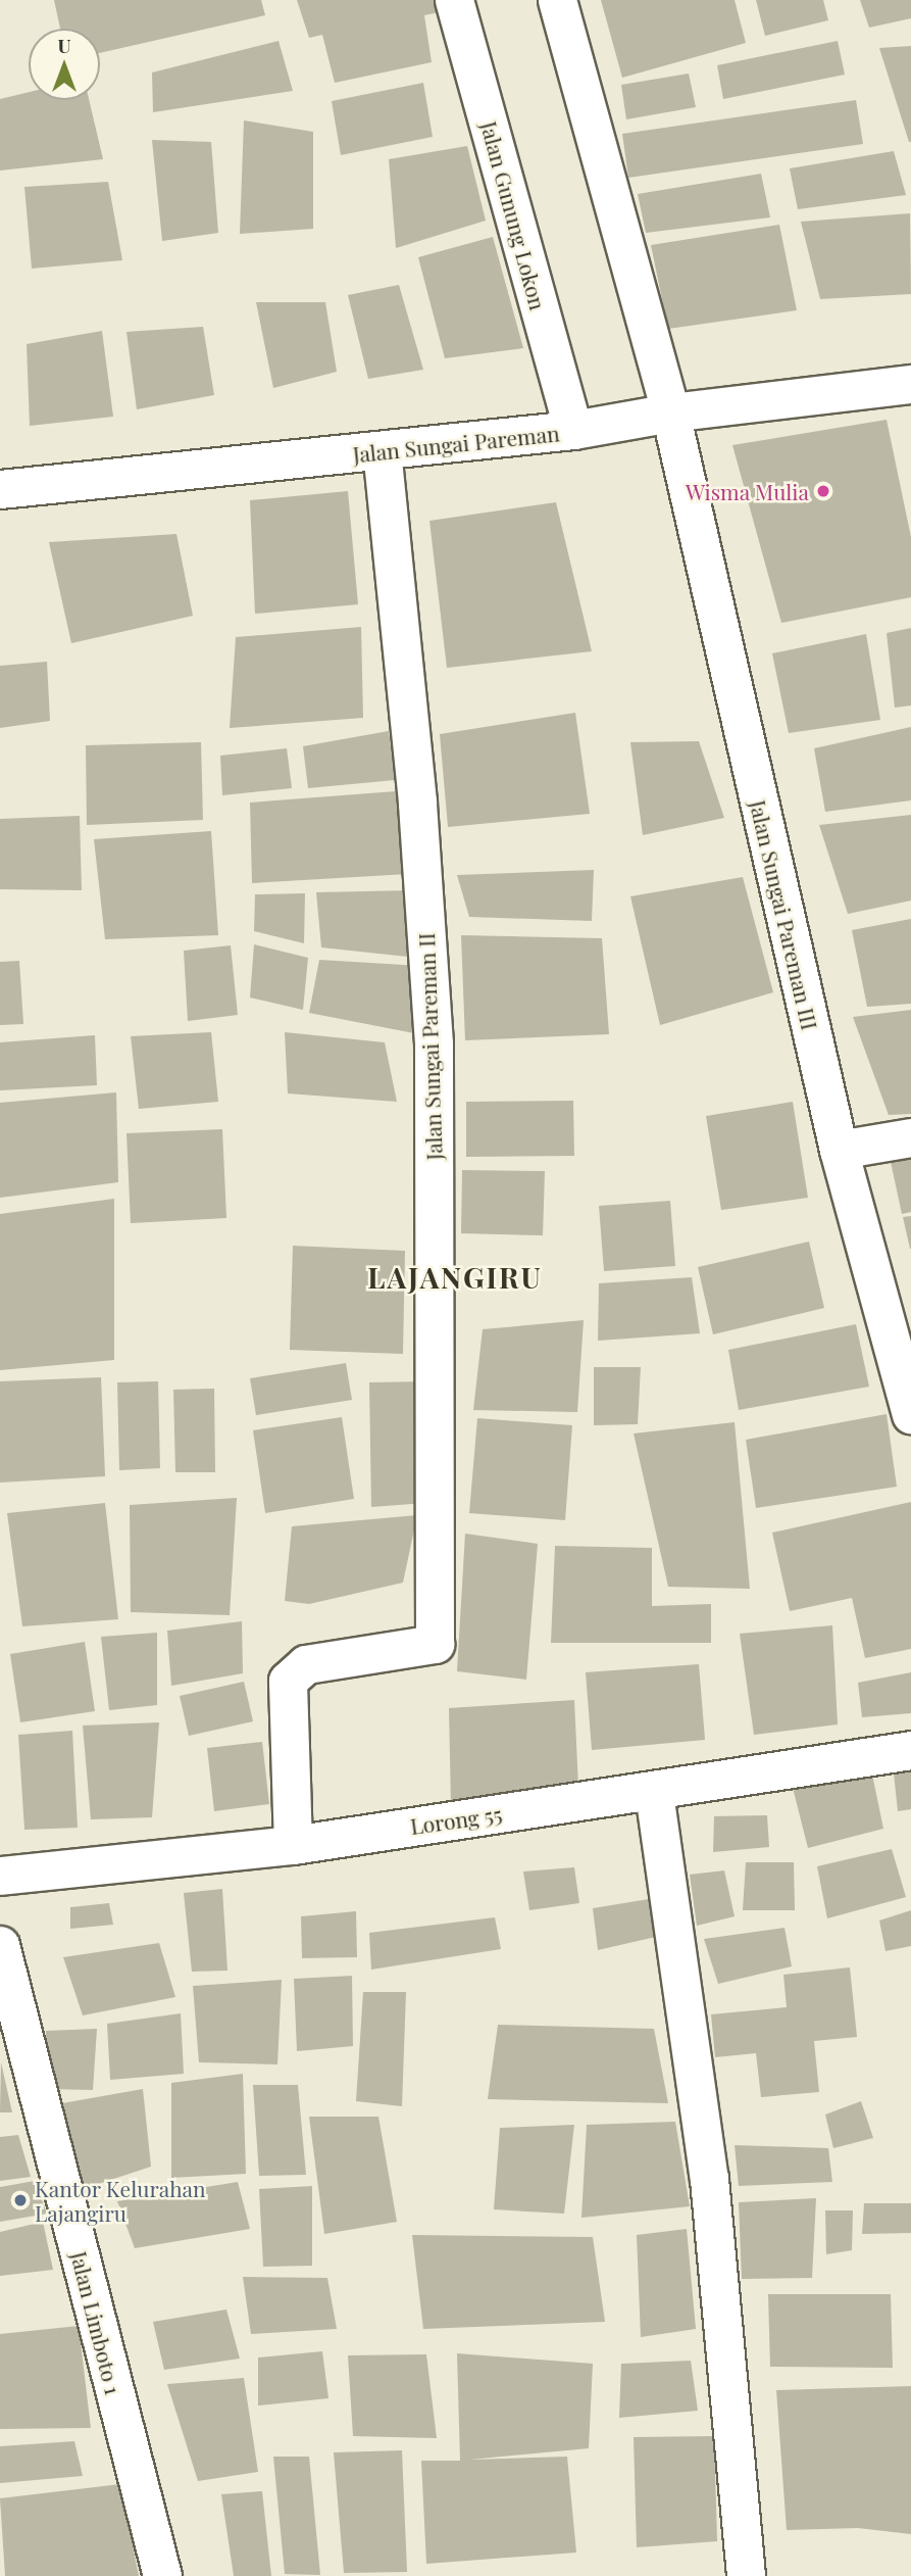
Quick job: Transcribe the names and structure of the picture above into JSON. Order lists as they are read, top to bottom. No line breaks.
{"streets":{"street":["Jalan Gunung Lokon","Jalan Sungai Pareman","Jalan Sungai Pareman III","Jalan Sungai Pareman II","Lorong 55","Jalan Limboto 1"]},"crossings":[["Jalan Gunung Lokon","Jalan Sungai Pareman"],["Jalan Sungai Pareman","Jalan Sungai Pareman III"],["Jalan Sungai Pareman","Jalan Sungai Pareman II"],["Jalan Sungai Pareman II","Lorong 55"]],"districts":["LAJANGIRU"],"places":["Wisma Mulia","Kantor Kelurahan Lajangiru"],"north":"top"}
